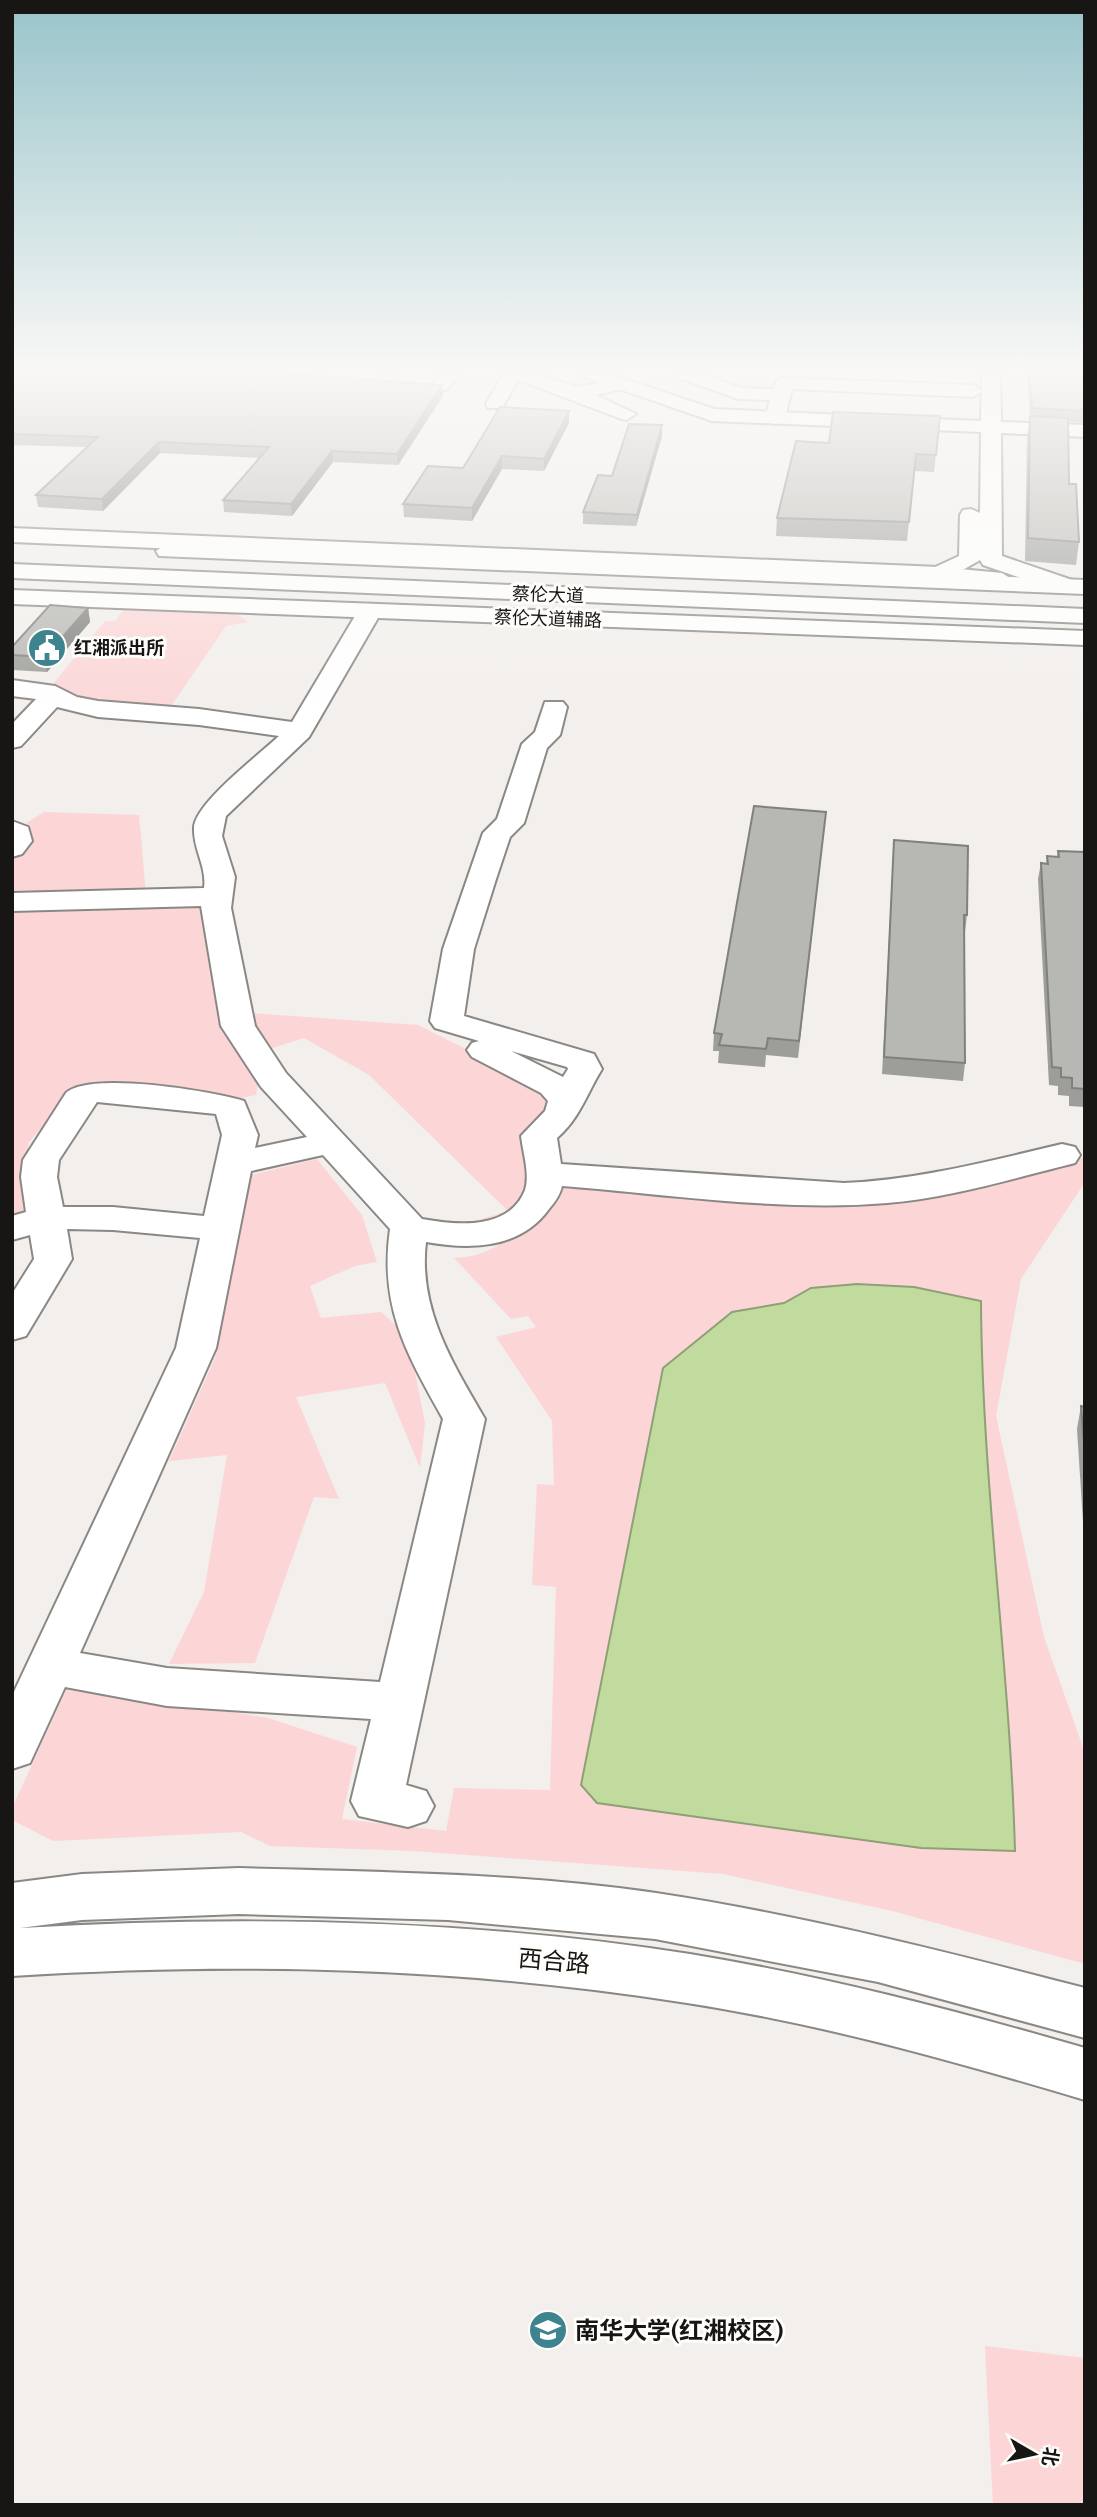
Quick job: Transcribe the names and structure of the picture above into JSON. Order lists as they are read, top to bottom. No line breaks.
{"streets":{"main road":["蔡伦大道","蔡伦大道辅路","西合路"]},"crossings":[["蔡伦大道","蔡伦大道辅路"]],"places":{"public building":["红湘派出所"],"school or university":["南华大学(红湘校区)"]},"north":"right"}
